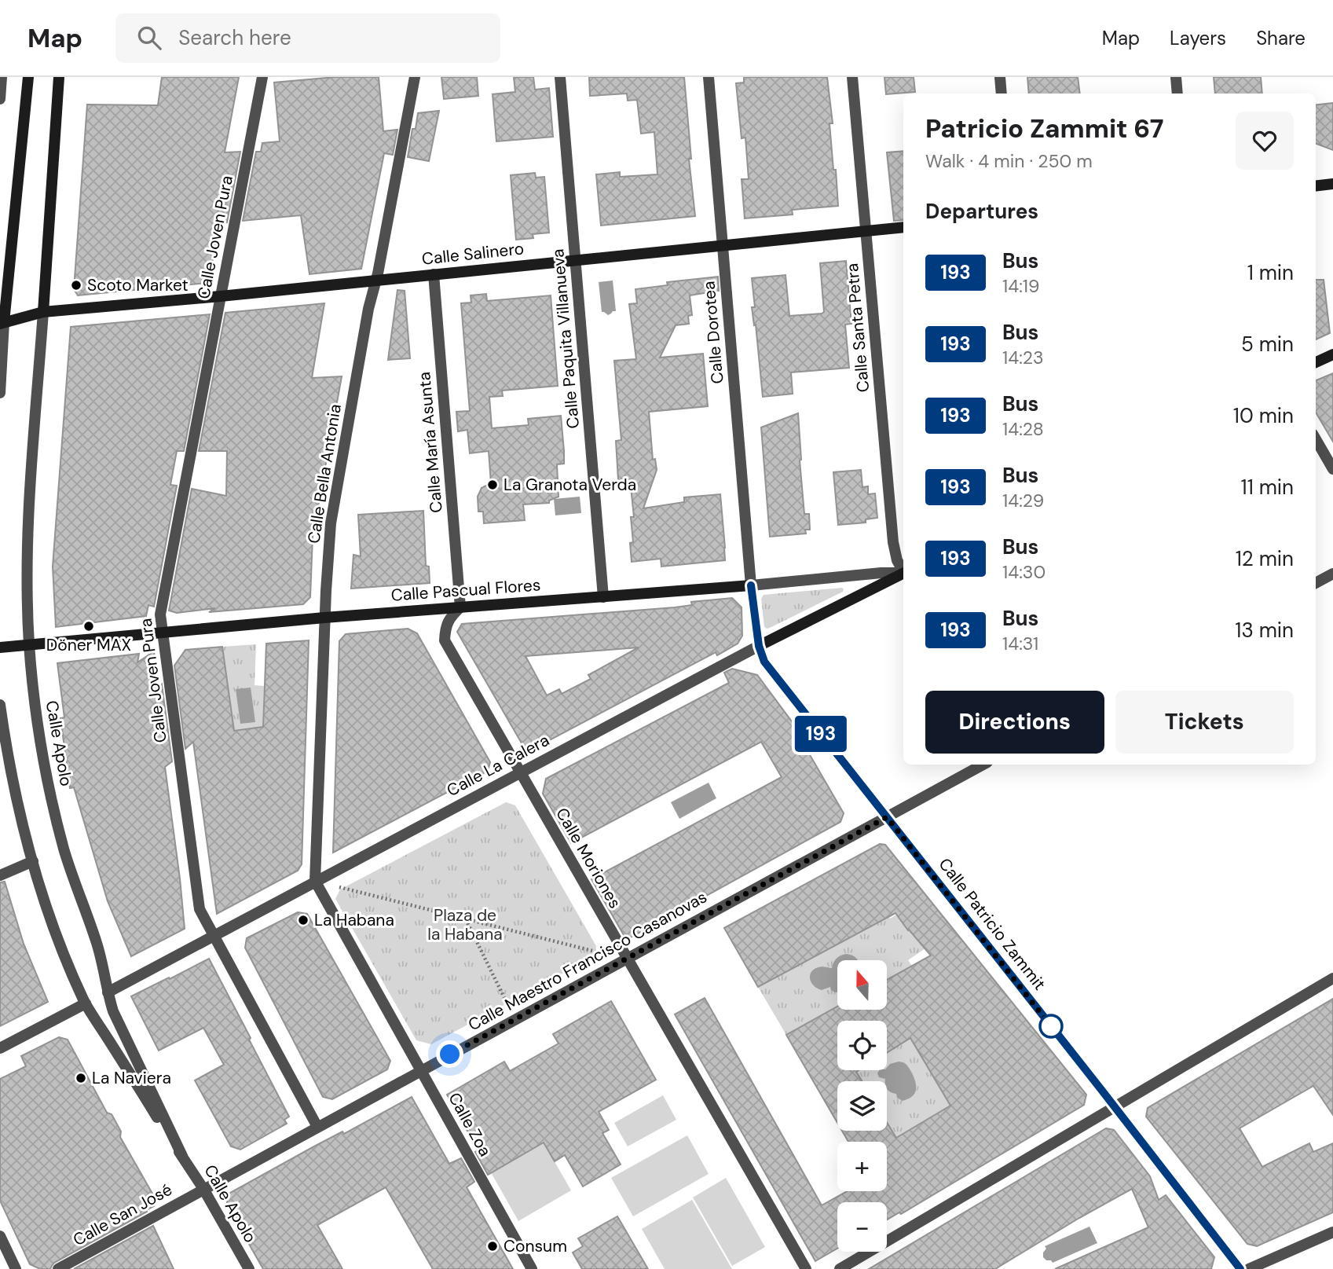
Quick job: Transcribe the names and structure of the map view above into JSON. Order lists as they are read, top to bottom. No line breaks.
{"streets":{"main road":["Calle Salinero","Calle Pascual Flores","Calle La Calera","Calle Patricio Zammit"],"street":["Calle Joven Pura","Calle Santa Petra","Calle Dorotea","Calle Paquita Villanueva","Calle María Asunta","Calle Bella Antonia","Calle Apolo","Calle Moriones","Calle Maestro Francisco Casanovas","Calle Zoa","Calle San José"]},"crossings":[["Calle Joven Pura","Calle Salinero"],["Calle Joven Pura","Calle Pascual Flores"],["Calle Joven Pura","Calle La Calera"],["Calle Joven Pura","Calle Maestro Francisco Casanovas"],["Calle Salinero","Calle Santa Petra"],["Calle Salinero","Calle Dorotea"],["Calle Salinero","Calle Paquita Villanueva"],["Calle Salinero","Calle María Asunta"],["Calle Salinero","Calle Bella Antonia"],["Calle Salinero","Calle Apolo"],["Calle Dorotea","Calle Pascual Flores"],["Calle Dorotea","Calle Patricio Zammit"],["Calle Paquita Villanueva","Calle Pascual Flores"],["Calle María Asunta","Calle Pascual Flores"],["Calle María Asunta","Calle Moriones"],["Calle Bella Antonia","Calle Pascual Flores"],["Calle Bella Antonia","Calle La Calera"],["Calle Bella Antonia","Calle Zoa"],["Calle Pascual Flores","Calle Apolo"],["Calle Pascual Flores","Calle Moriones"],["Calle Pascual Flores","Calle Patricio Zammit"],["Calle Apolo","Calle La Calera"],["Calle Apolo","Calle Maestro Francisco Casanovas"],["Calle Apolo","Calle San José"],["Calle La Calera","Calle Moriones"],["Calle La Calera","Calle Patricio Zammit"],["Calle La Calera","Calle Zoa"],["Calle Moriones","Calle Maestro Francisco Casanovas"],["Calle Patricio Zammit","Calle Maestro Francisco Casanovas"],["Calle Maestro Francisco Casanovas","Calle Zoa"],["Calle Maestro Francisco Casanovas","Calle San José"]],"parks":["Plaza de la Habana"],"places":["Scoto Market","La Granota Verda","Döner MAX","La Habana","La Naviera","Consum"],"lines":["bus line 193"],"north":"top","page":{"header":"Map","search":"Search here","nav":["Map","Layers","Share"],"on_map":"193","heading":[["Patricio Zammit 67","Walk · 4 min · 250 m"],"Departures"],"list":[{"mark":"193","name":"Bus","note":"14:19","value":"1 min"},{"mark":"193","name":"Bus","note":"14:23","value":"5 min"},{"mark":"193","name":"Bus","note":"14:28","value":"10 min"},{"mark":"193","name":"Bus","note":"14:29","value":"11 min"},{"mark":"193","name":"Bus","note":"14:30","value":"12 min"},{"mark":"193","name":"Bus","note":"14:31","value":"13 min"}],"buttons":["Directions","Tickets"],"map_buttons":["+","−"]}}
